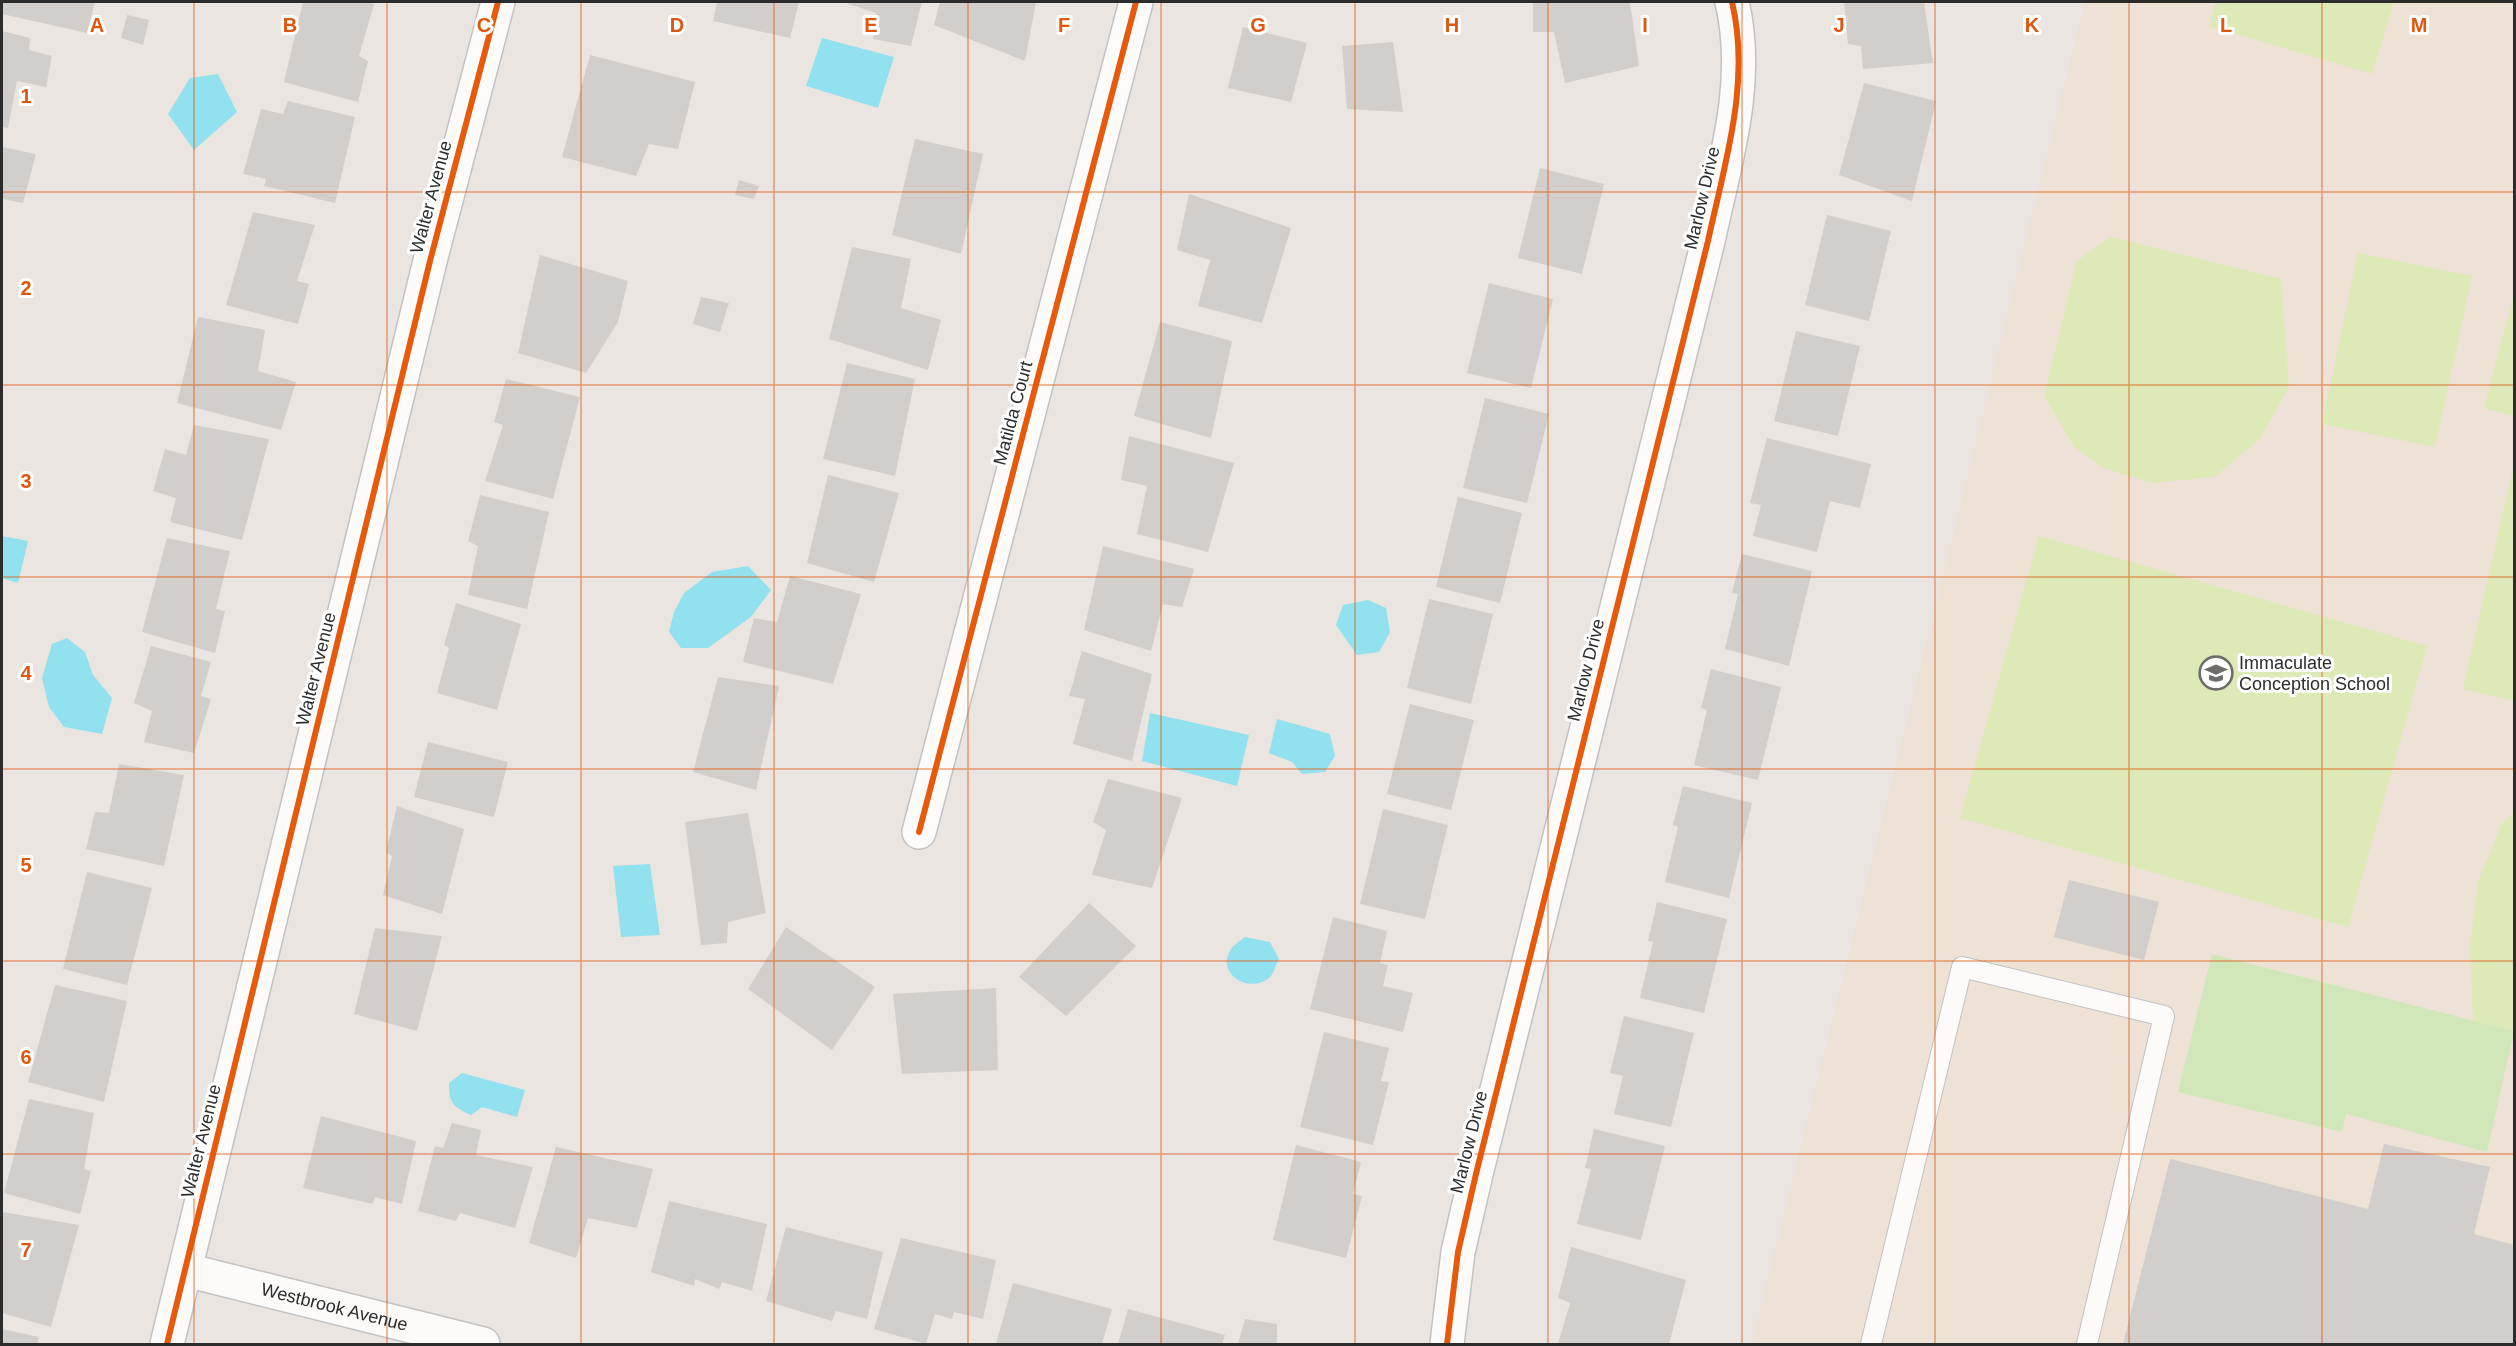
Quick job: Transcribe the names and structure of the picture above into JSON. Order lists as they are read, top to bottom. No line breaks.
{"streets":{"street":["Walter Avenue","Marlow Drive","Matilda Court","Westbrook Avenue"]},"crossings":[["Walter Avenue","Westbrook Avenue"]],"places":{"school or university":["Immaculate Conception School"]},"grid":{"columns":["A","B","C","D","E","F","G","H","I","J","K","L","M"],"rows":["1","2","3","4","5","6","7"]}}
